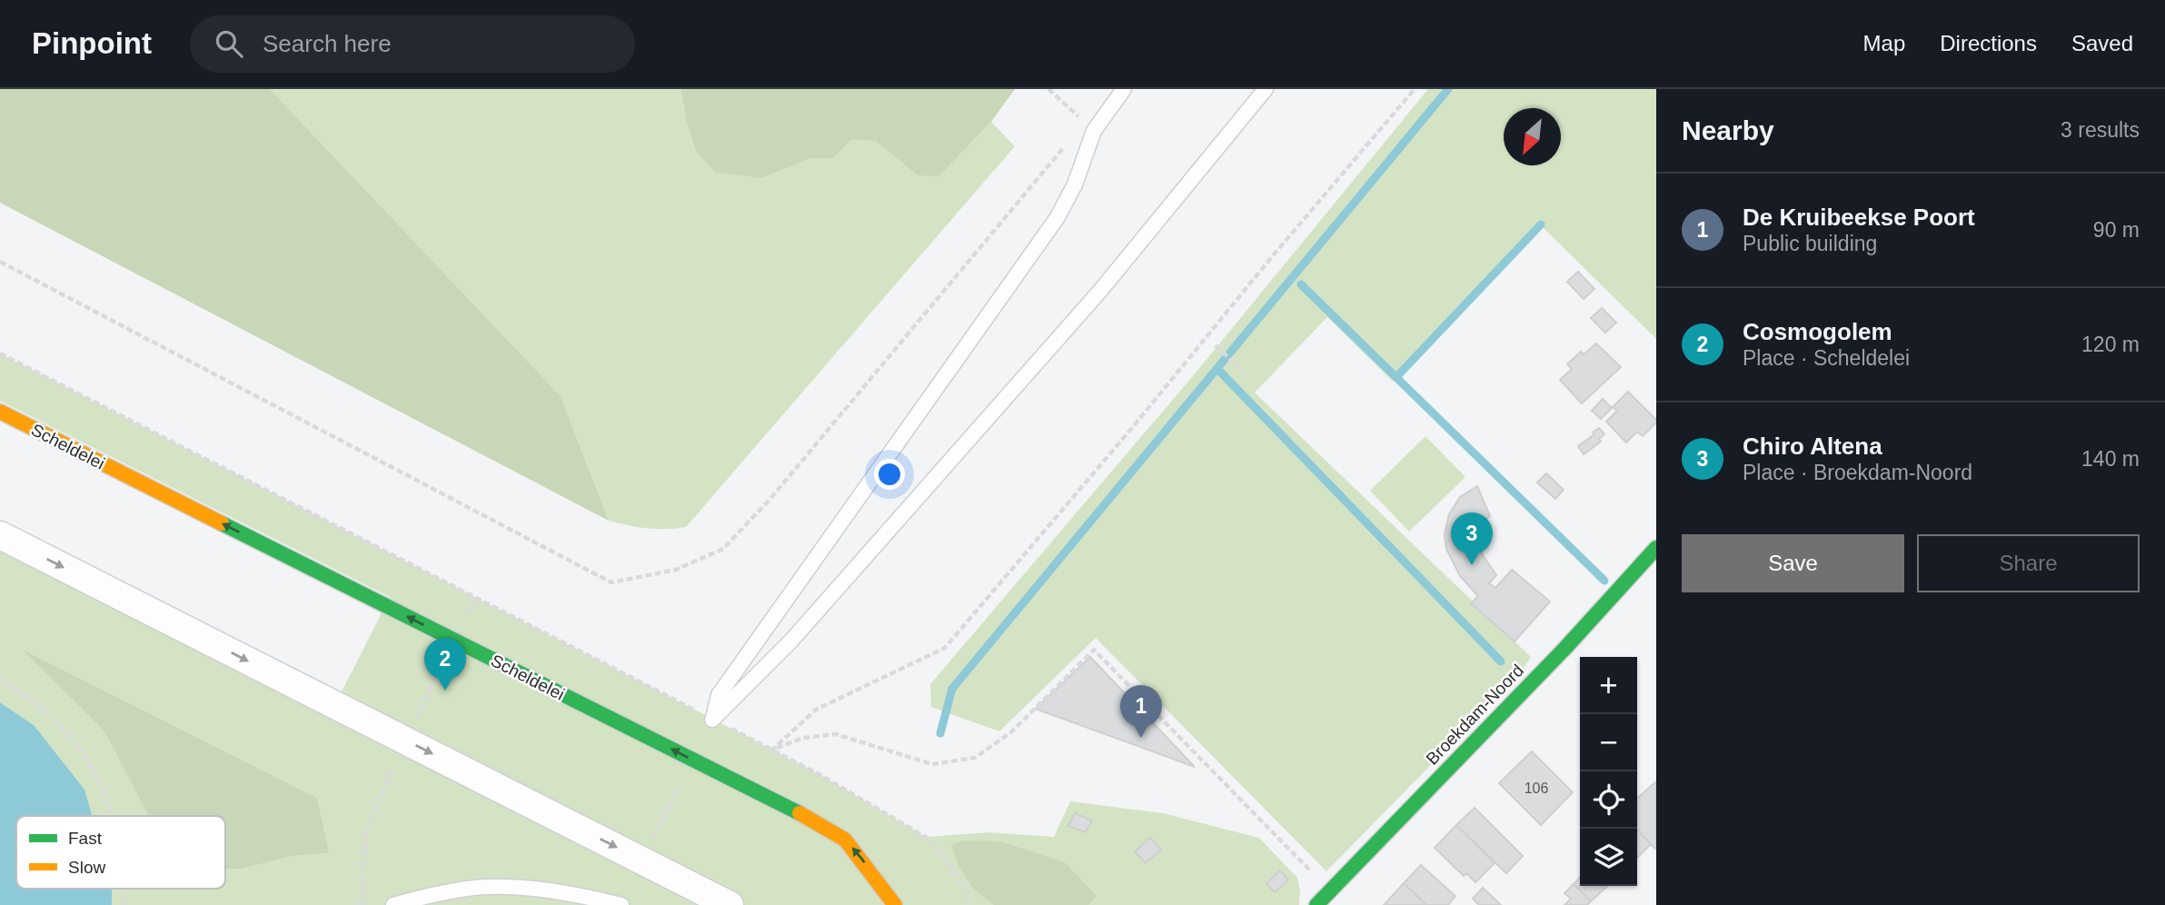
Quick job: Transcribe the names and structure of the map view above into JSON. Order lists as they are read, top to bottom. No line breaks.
{"streets":{"street":["Scheldelei","Broekdam-Noord"]},"house_numbers":["106"],"legend":["Fast","Slow"],"north":"bottom left","page":{"header":"Pinpoint","search":"Search here","nav":["Map","Directions","Saved"],"heading":["Nearby","3 results"],"list":[{"mark":"1","name":"De Kruibeekse Poort","note":"Public building","value":"90 m"},{"mark":"2","name":"Cosmogolem","note":"Place · Scheldelei","value":"120 m"},{"mark":"3","name":"Chiro Altena","note":"Place · Broekdam-Noord","value":"140 m"}],"pins":["3","2","1"],"buttons":["Save","Share"],"map_buttons":["+","−"]}}
